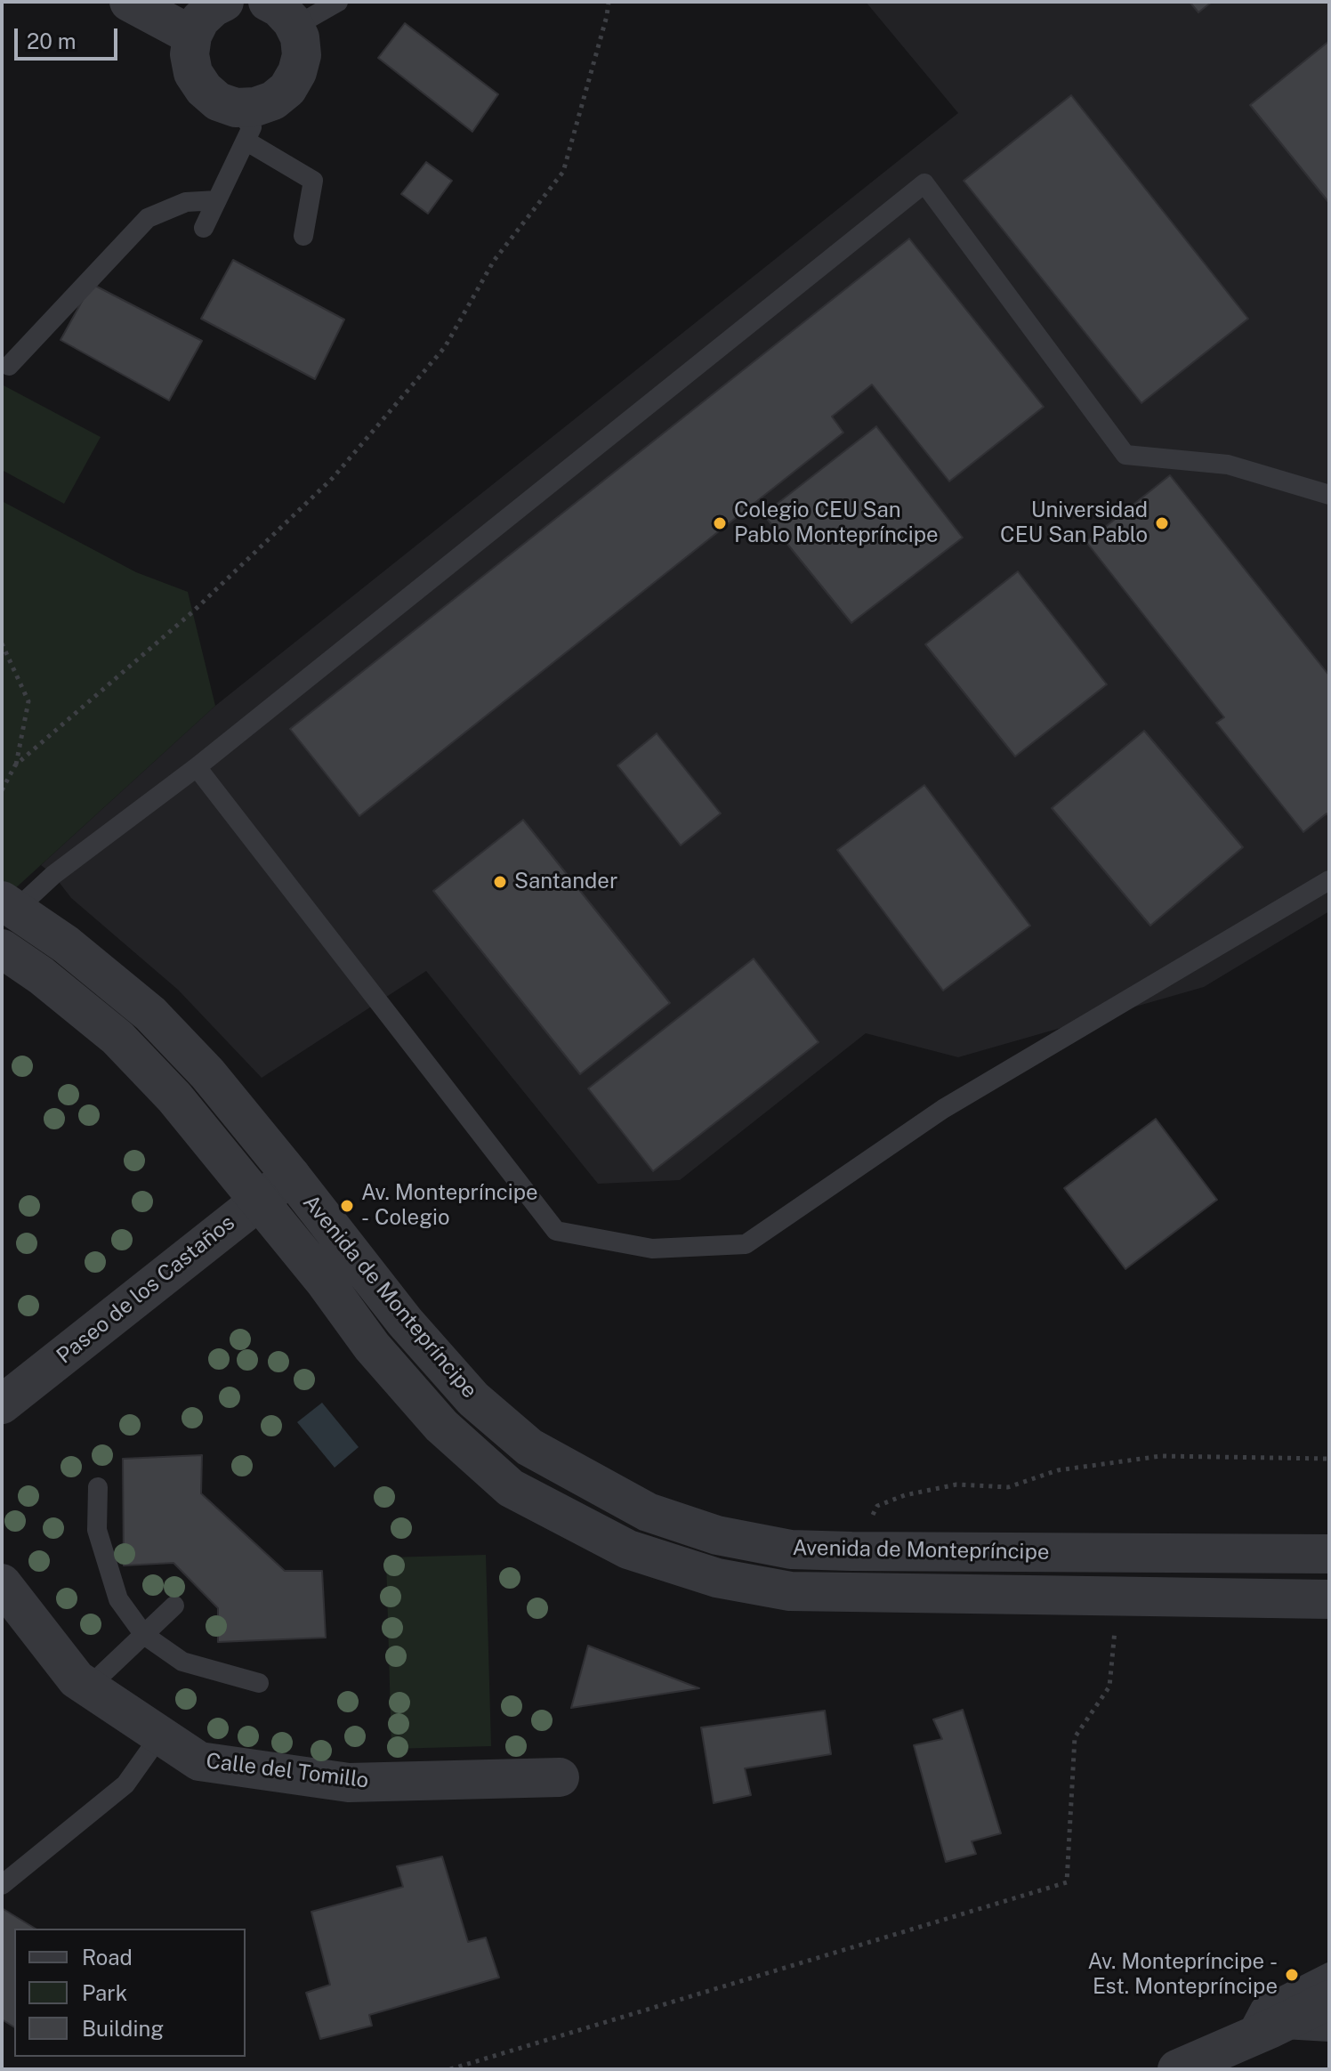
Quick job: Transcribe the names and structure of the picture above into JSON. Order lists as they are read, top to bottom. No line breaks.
{"streets":{"street":["Paseo de los Castaños","Avenida de Montepríncipe","Calle del Tomillo"]},"crossings":[["Paseo de los Castaños","Avenida de Montepríncipe"]],"places":["Colegio CEU San Pablo Montepríncipe","Universidad CEU San Pablo","Santander","Av. Montepríncipe - Colegio","Av. Montepríncipe - Est. Montepríncipe"],"legend":["Road","Park","Building"],"scale_bar":"20 m"}
